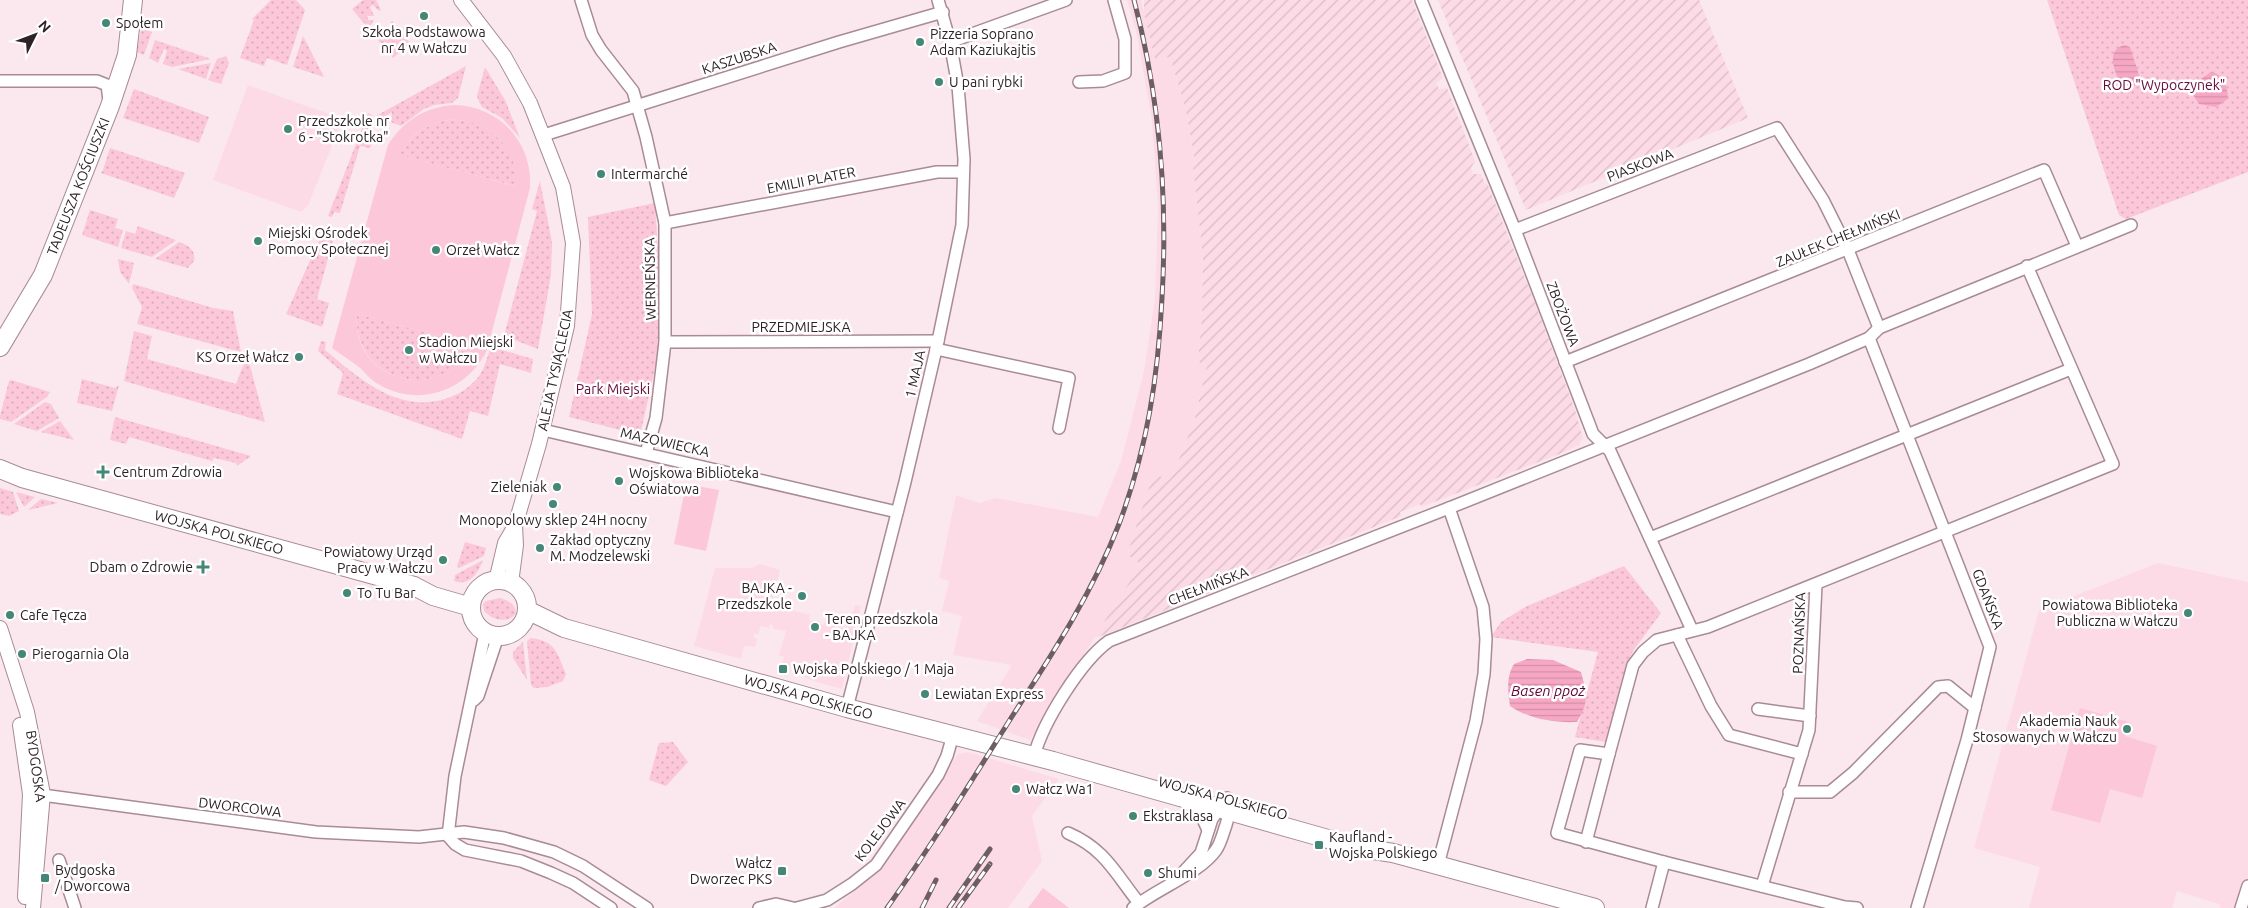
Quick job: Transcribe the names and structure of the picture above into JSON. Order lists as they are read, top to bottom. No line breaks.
{"streets":{"main road":["TADEUSZA KOŚCIUSZKI","WOJSKA POLSKIEGO"],"street":["KASZUBSKA","PIASKOWA","EMILII PLATER","ZAUŁEK CHEŁMIŃSKI","WERNEŃSKA","ZBOŻOWA","PRZEDMIEJSKA","ALEJA TYSIĄCLECIA","1 MAJA","MAZOWIECKA","CHEŁMIŃSKA","GDAŃSKA","POZNAŃSKA","BYDGOSKA","DWORCOWA","KOLEJOWA"]},"crossings":[["KASZUBSKA","WERNEŃSKA"],["KASZUBSKA","ALEJA TYSIĄCLECIA"],["KASZUBSKA","1 MAJA"],["PIASKOWA","ZAUŁEK CHEŁMIŃSKI"],["PIASKOWA","ZBOŻOWA"],["EMILII PLATER","WERNEŃSKA"],["EMILII PLATER","1 MAJA"],["ZAUŁEK CHEŁMIŃSKI","ZBOŻOWA"],["WERNEŃSKA","PRZEDMIEJSKA"],["WERNEŃSKA","MAZOWIECKA"],["ZBOŻOWA","CHEŁMIŃSKA"],["ZBOŻOWA","POZNAŃSKA"],["PRZEDMIEJSKA","1 MAJA"],["ALEJA TYSIĄCLECIA","MAZOWIECKA"],["ALEJA TYSIĄCLECIA","WOJSKA POLSKIEGO"],["1 MAJA","MAZOWIECKA"],["1 MAJA","WOJSKA POLSKIEGO"],["WOJSKA POLSKIEGO","CHEŁMIŃSKA"],["WOJSKA POLSKIEGO","KOLEJOWA"],["BYDGOSKA","DWORCOWA"]],"water":["Basen ppoż"],"parks":["ROD \"Wypoczynek\"","Park Miejski"],"places":{"other":["Szkoła Podstawowa nr 4 w Wałczu","Społem","Pizzeria Soprano Adam Kaziukajtis","U pani rybki","Przedszkole nr 6 - \"Stokrotka\"","Intermarché","Miejski Ośrodek Pomocy Społecznej","Orzeł Wałcz","Stadion Miejski w Wałczu","KS Orzeł Wałcz","Wojskowa Biblioteka Oświatowa","Zieleniak","Monopolowy sklep 24H nocny","Zakład optyczny M. Modzelewski","Powiatowy Urząd Pracy w Wałczu","To Tu Bar","BAJKA - Przedszkole","Powiatowa Biblioteka Publiczna w Wałczu","Cafe Tęcza","Teren przedszkola - BAJKA","Pierogarnia Ola","Lewiatan Express","Akademia Nauk Stosowanych w Wałczu","Wałcz Wa1","Ekstraklasa","Shumi"],"health":["Centrum Zdrowia","Dbam o Zdrowie"],"transit":["Wojska Polskiego / 1 Maja","Kaufland - Wojska Polskiego","Wałcz Dworzec PKS","Bydgoska / Dworcowa"]},"north":"top right"}
